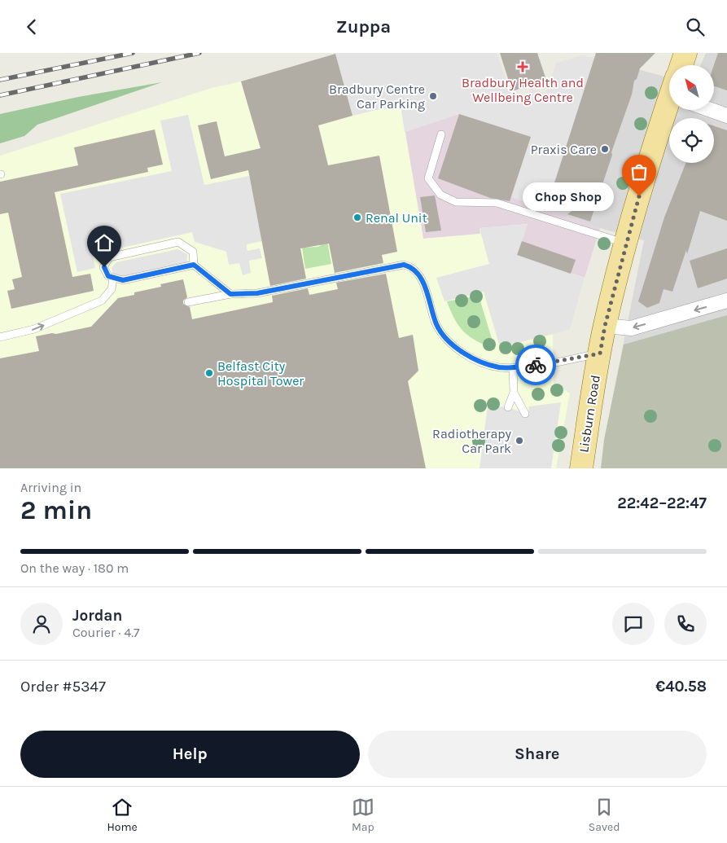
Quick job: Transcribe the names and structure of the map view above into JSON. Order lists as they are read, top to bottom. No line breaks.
{"streets":{"main road":["Lisburn Road"]},"places":{"health":["Bradbury Health and Wellbeing Centre"],"other":["Bradbury Centre Car Parking","Praxis Care","Chop Shop","Renal Unit","Belfast City Hospital Tower","Radiotherapy Car Park"]},"north":"top left","page":{"header":"Zuppa","bubble":"Chop Shop","heading":["2 min","Arriving in","22:42–22:47"],"panel":["Jordan","Courier · 4.7","Order #5347","€40.58"],"bar":"On the way · 180 m","buttons":["Help","Share"],"tabs":["Home","Map","Saved"]}}
